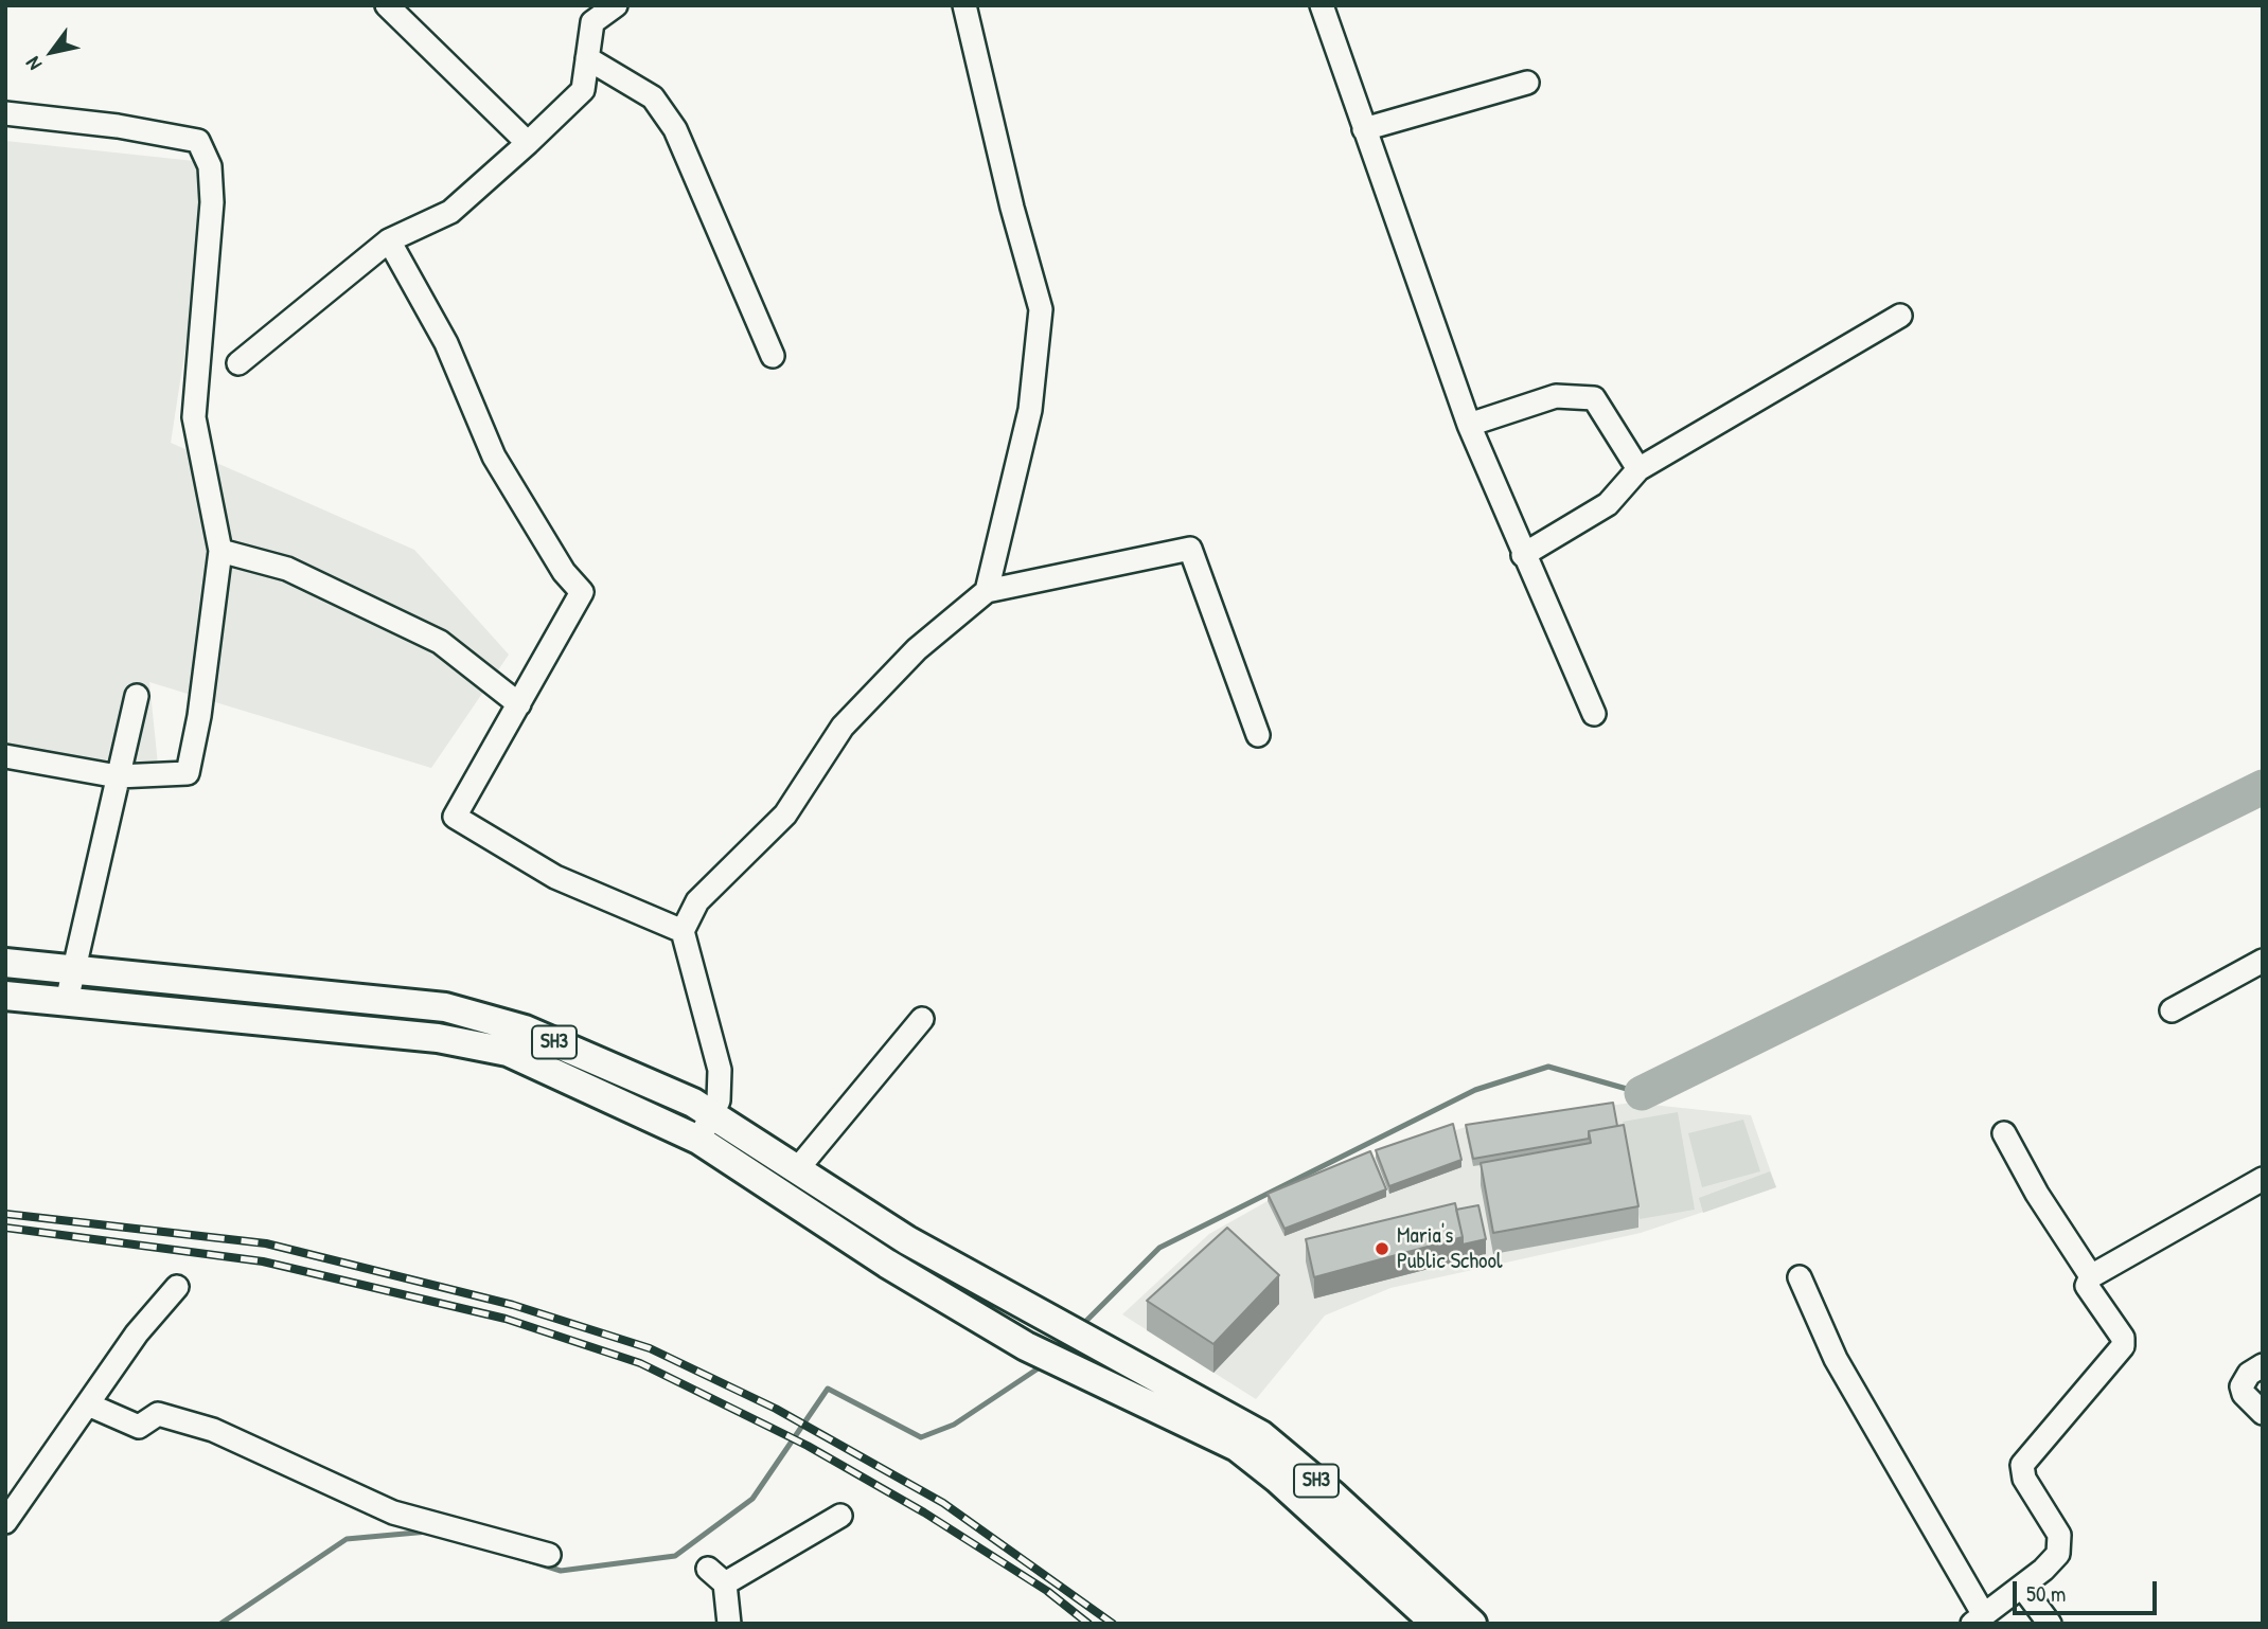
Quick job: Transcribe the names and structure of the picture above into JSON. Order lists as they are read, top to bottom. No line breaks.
{"streets":{"main road":["SH3"]},"places":["Maria's Public School"],"scale_bar":"50 m","north":"bottom left"}
